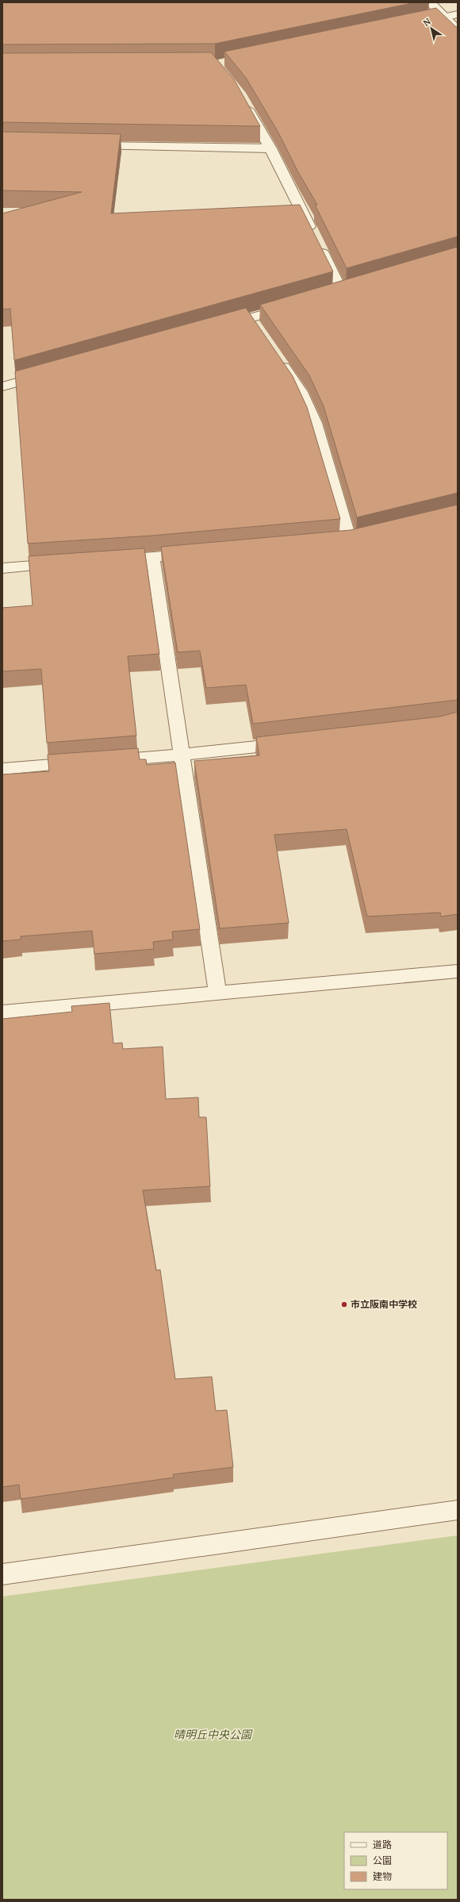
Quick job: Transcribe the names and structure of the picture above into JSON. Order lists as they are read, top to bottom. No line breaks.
{"parks":["晴明丘中央公園"],"places":["市立阪南中学校"],"legend":["道路","公園","建物"],"north":"top left"}
